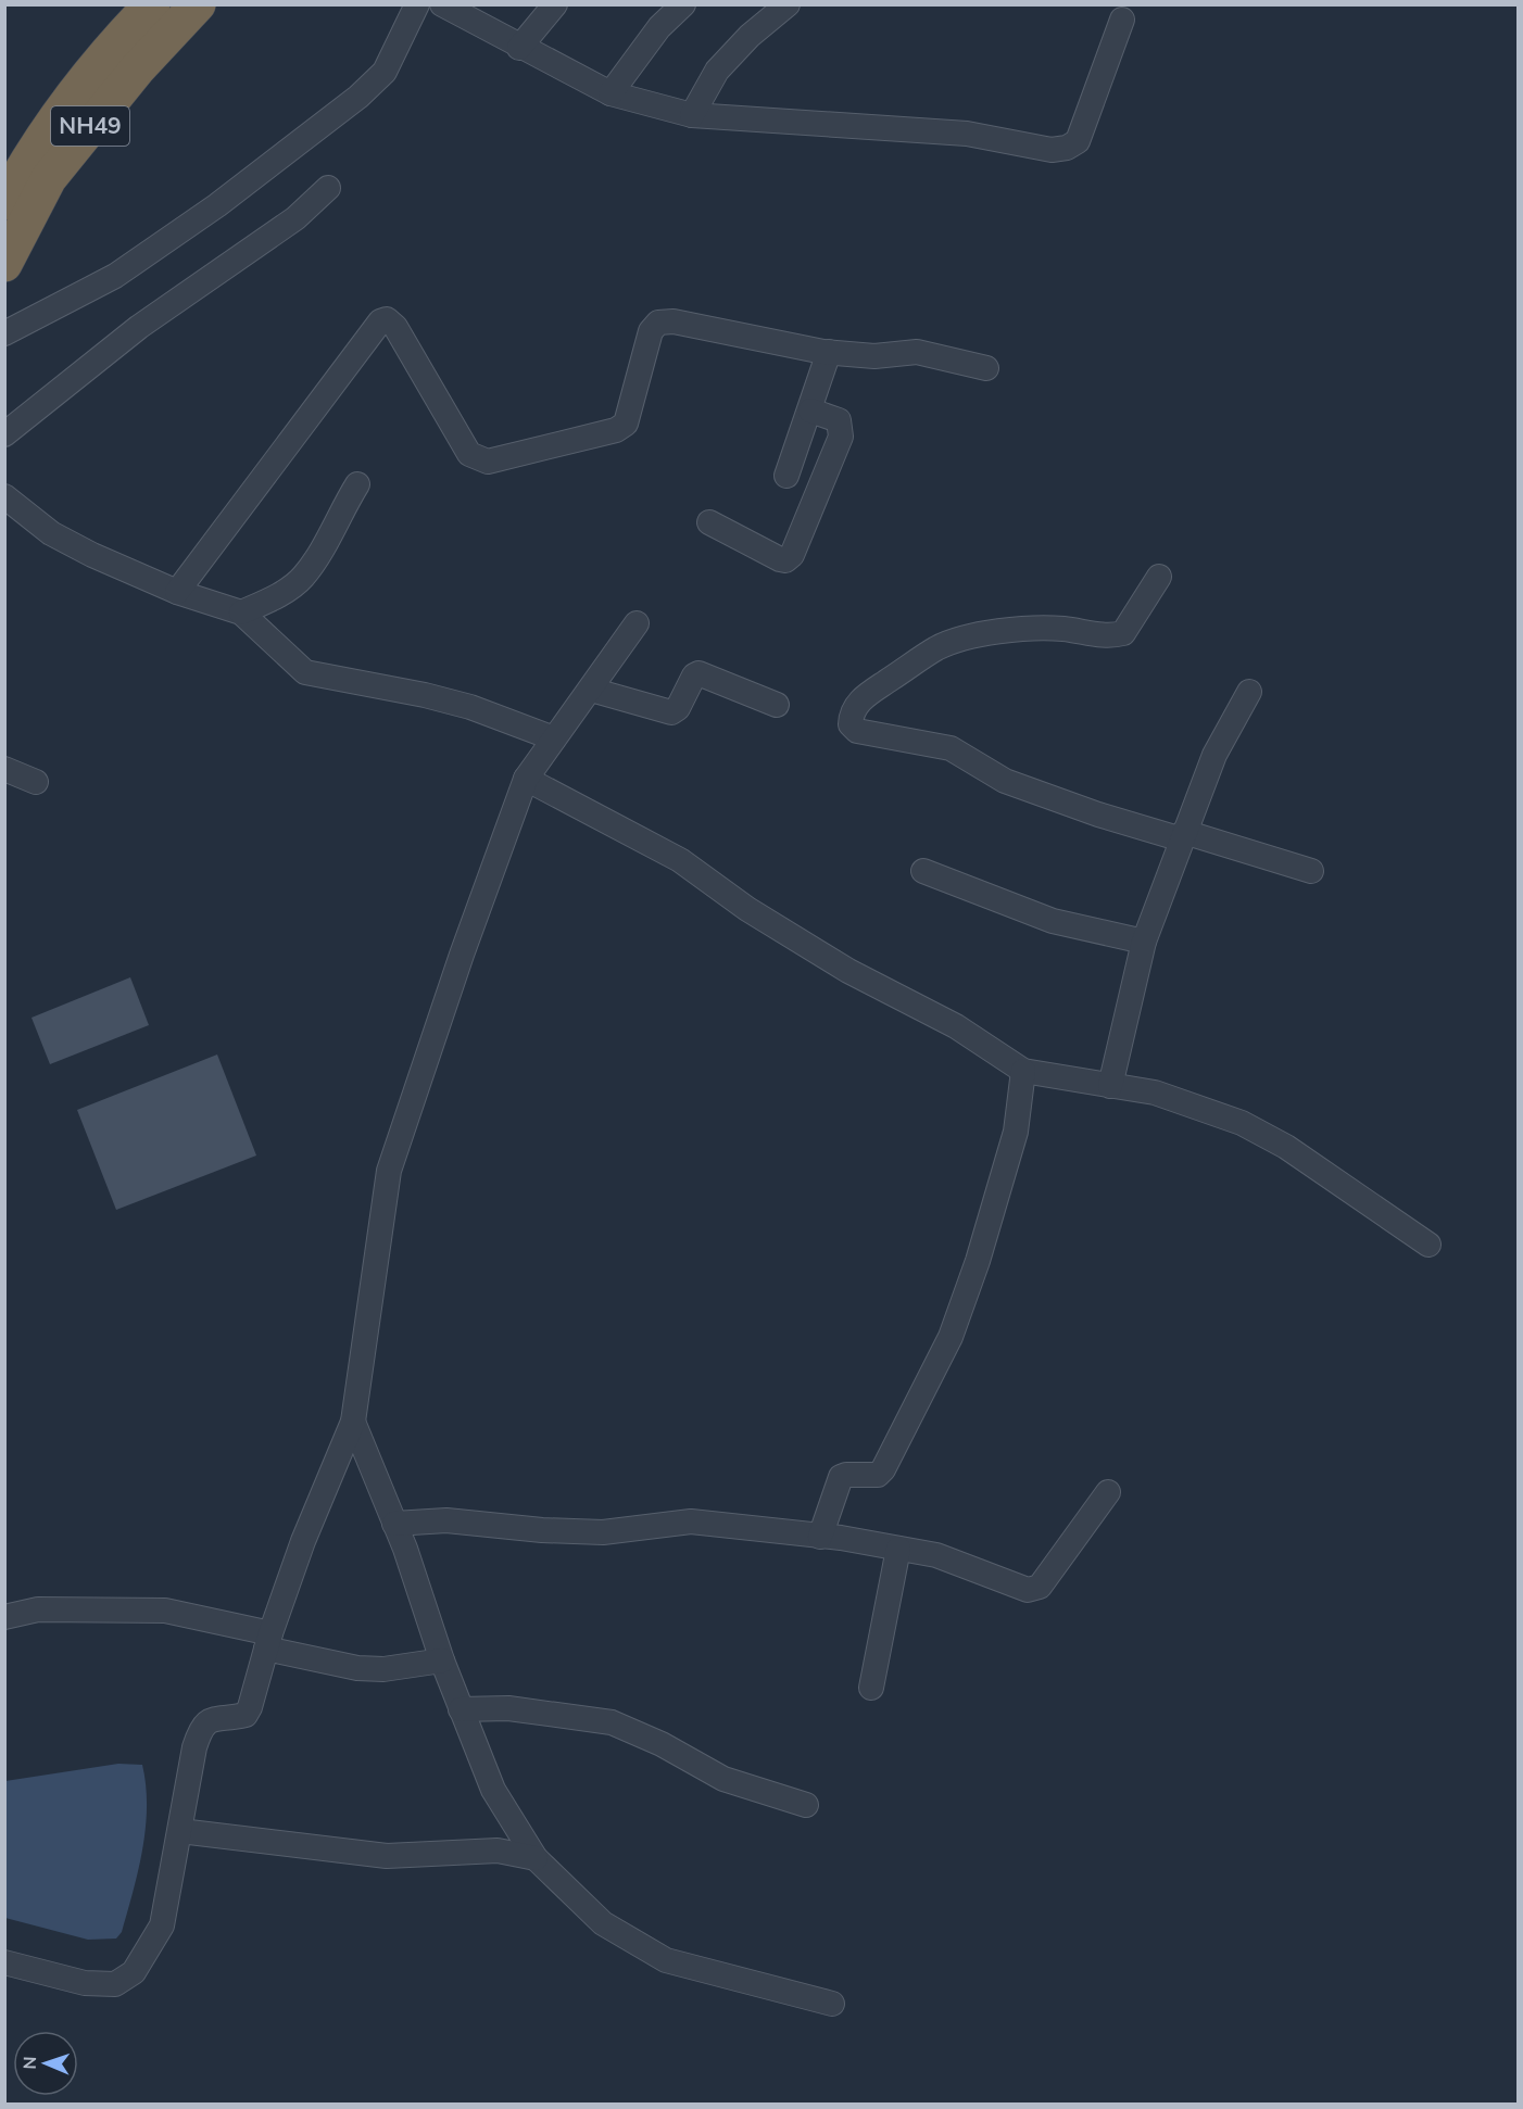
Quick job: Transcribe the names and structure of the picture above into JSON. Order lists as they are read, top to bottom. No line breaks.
{"streets":{"highway":["NH49"]},"north":"left"}
